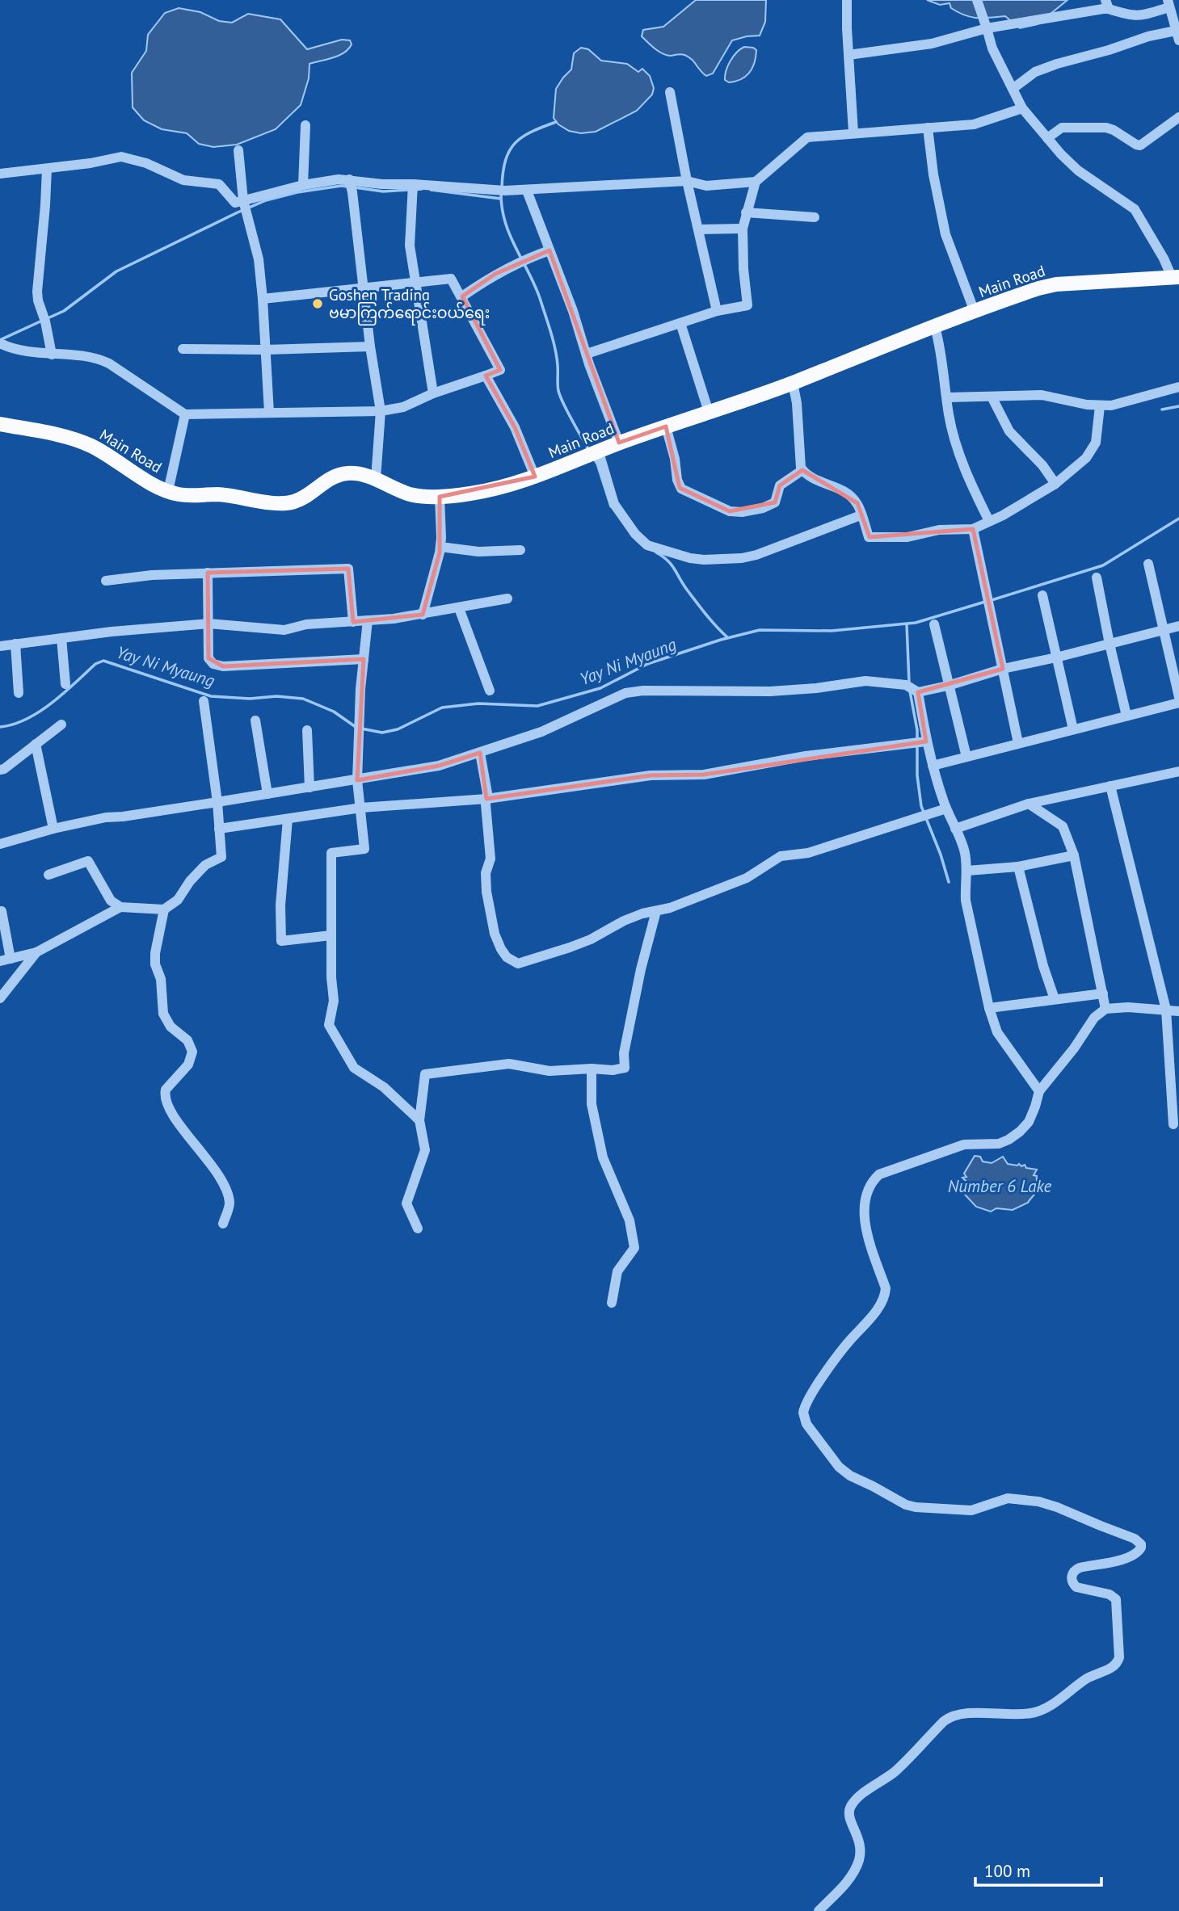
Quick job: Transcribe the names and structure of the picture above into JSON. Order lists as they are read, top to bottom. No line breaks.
{"streets":{"main road":["Main Road"]},"water":["Yay Ni Myaung","Number 6 Lake"],"places":["Goshen Trading ဗမာကြက်ရောင်းဝယ်ရေး"],"scale_bar":"100 m"}
